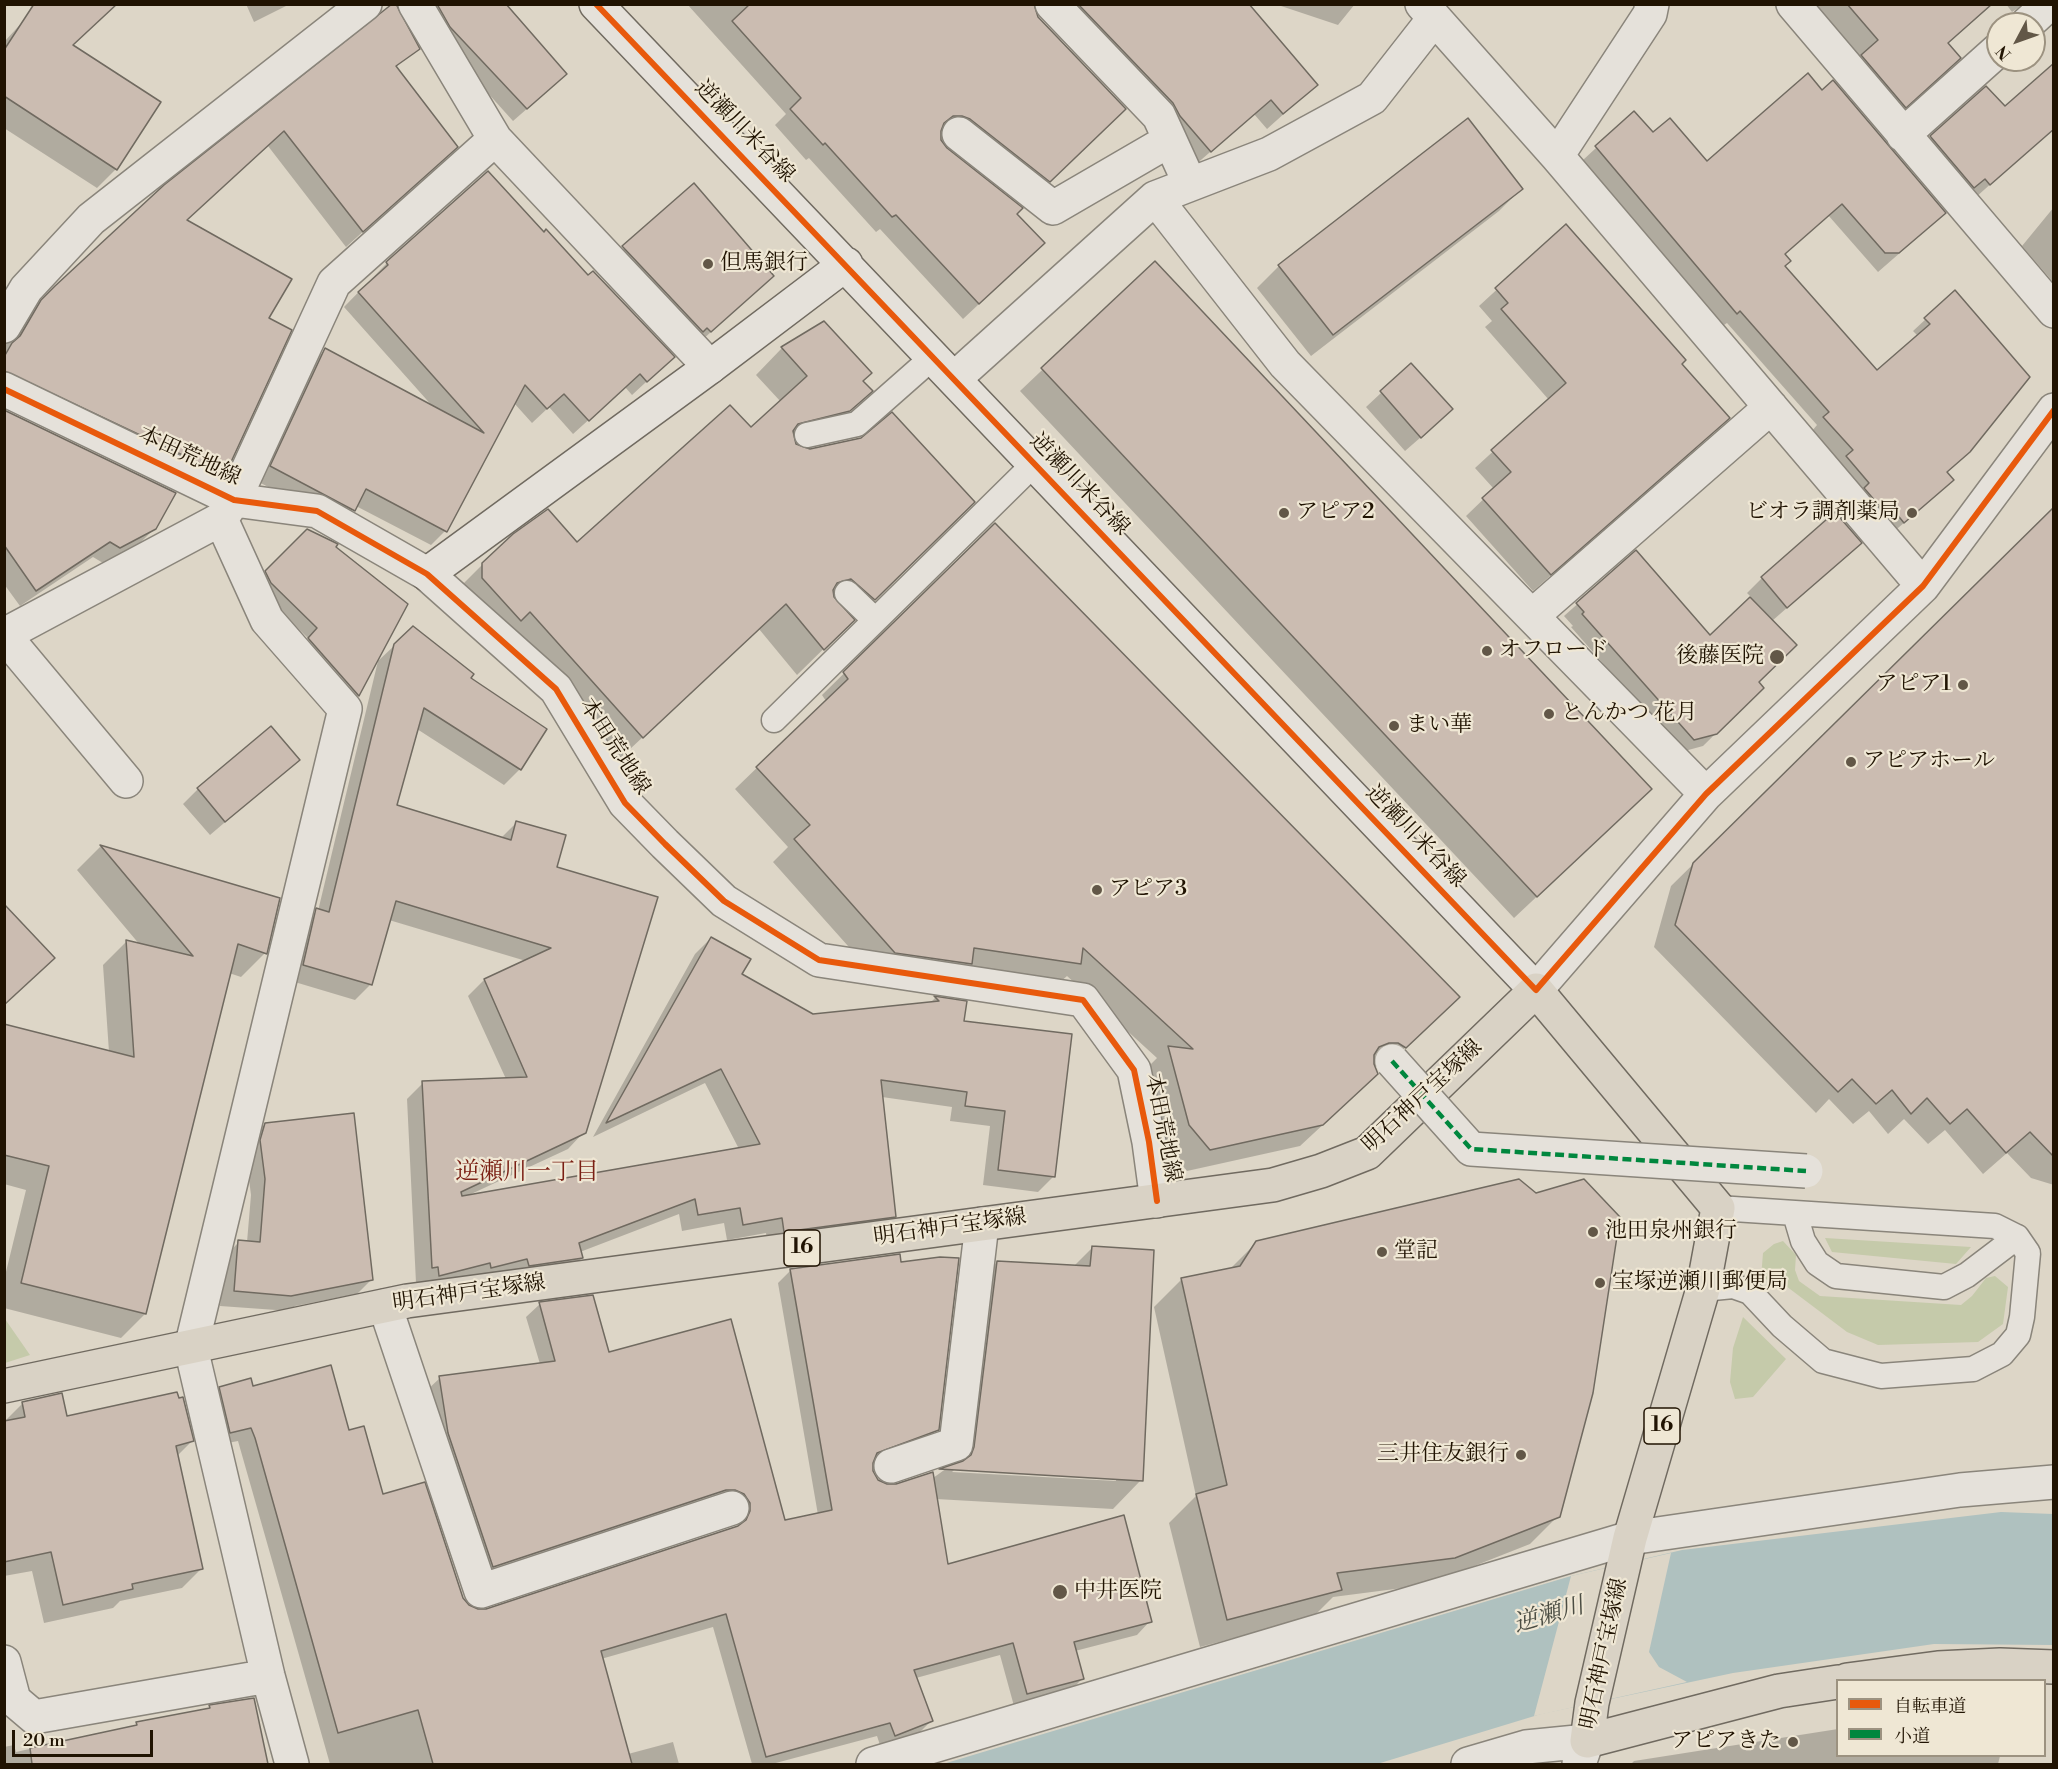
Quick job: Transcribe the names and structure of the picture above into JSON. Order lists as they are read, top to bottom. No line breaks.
{"streets":{"main road":["明石神戸宝塚線","16"],"street":["逆瀬川米谷線","本田荒地線"]},"crossings":[["逆瀬川米谷線","明石神戸宝塚線"],["本田荒地線","明石神戸宝塚線"]],"districts":["逆瀬川一丁目"],"water":["逆瀬川"],"places":["但馬銀行","アピア2","ビオラ調剤薬局","オフロード","後藤医院","アピア1","とんかつ 花月","まい華","アピアホール","アピア3","池田泉州銀行","堂記","宝塚逆瀬川郵便局","三井住友銀行","中井医院","アピアきた"],"legend":["自転車道","小道"],"scale_bar":"20 m","north":"bottom left"}
